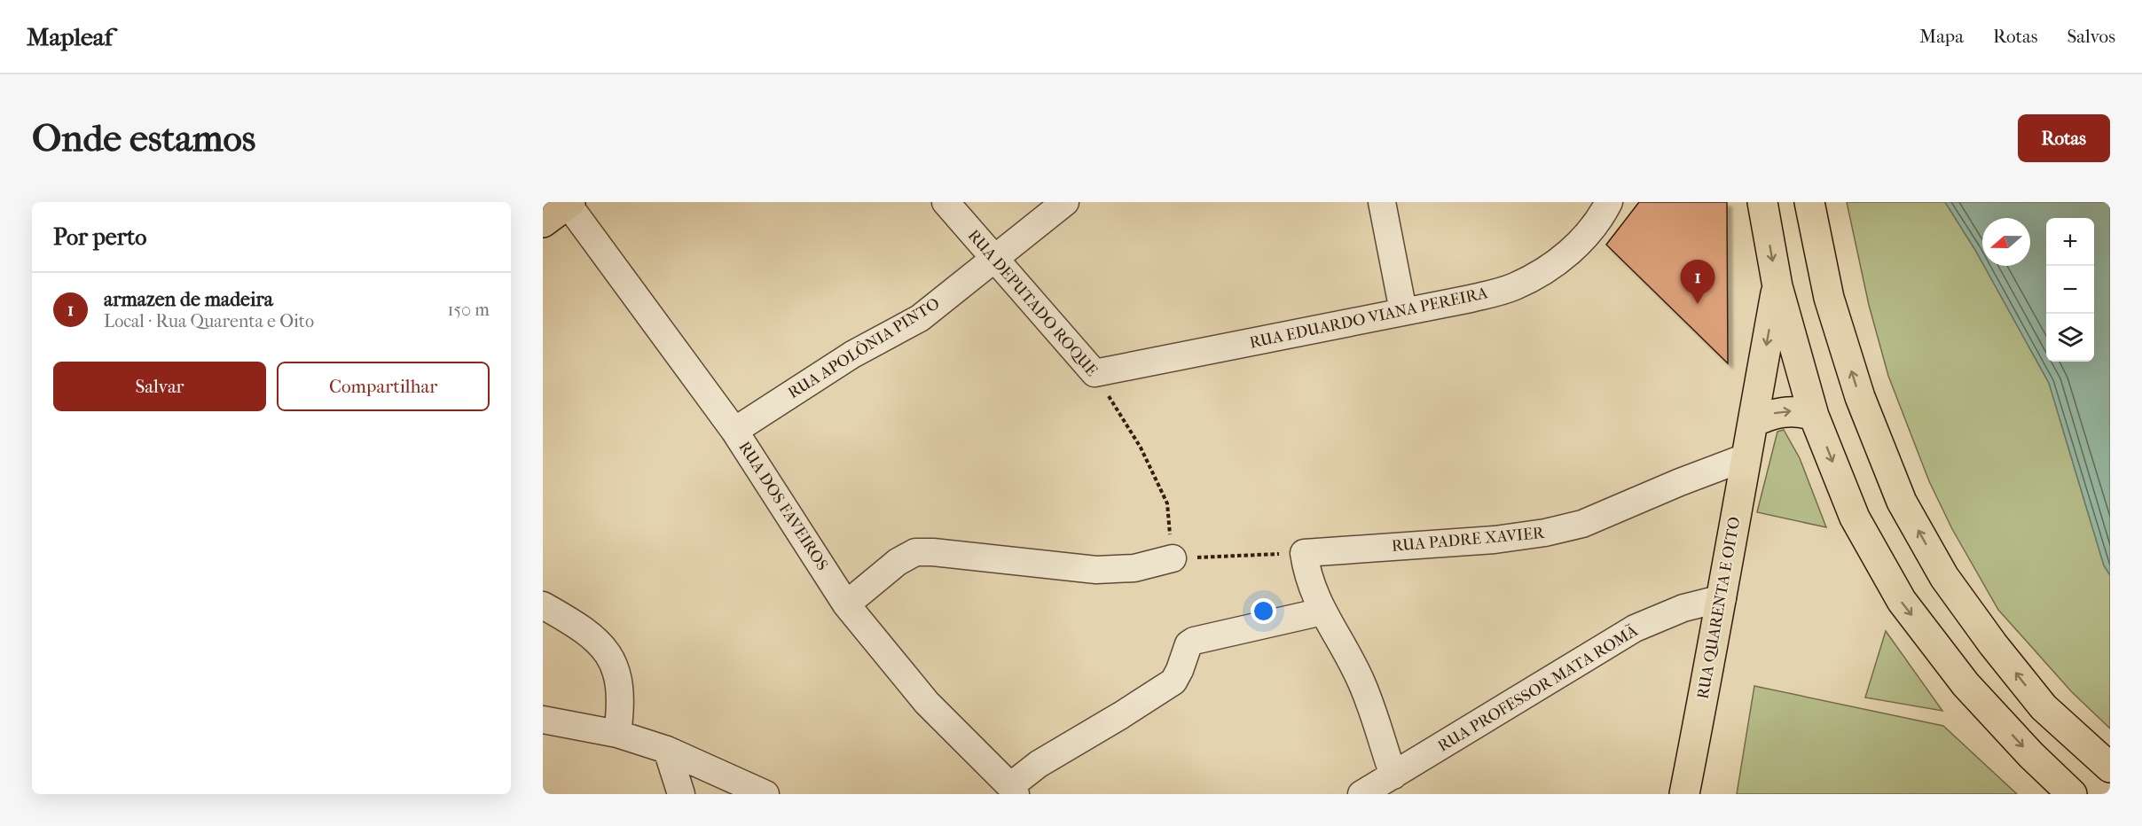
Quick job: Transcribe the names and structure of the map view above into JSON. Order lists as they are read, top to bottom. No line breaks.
{"streets":{"main road":["RUA QUARENTA E OITO"],"street":["RUA DEPUTADO ROQUE","RUA EDUARDO VIANA PEREIRA","RUA APOLÔNIA PINTO","RUA DOS FAVEIROS","RUA PADRE XAVIER","RUA PROFESSOR MATA ROMÃ"]},"crossings":[["RUA DEPUTADO ROQUE","RUA EDUARDO VIANA PEREIRA"],["RUA DEPUTADO ROQUE","RUA APOLÔNIA PINTO"],["RUA APOLÔNIA PINTO","RUA DOS FAVEIROS"],["RUA PADRE XAVIER","RUA QUARENTA E OITO"],["RUA QUARENTA E OITO","RUA PROFESSOR MATA ROMÃ"]],"north":"left","page":{"header":"Mapleaf","nav":["Mapa","Rotas","Salvos"],"buttons":["Rotas",["Salvar","Compartilhar"]],"title":"Onde estamos","heading":"Por perto","map_buttons":["+","−"],"pins":"1","list":[{"mark":"1","name":"armazen de madeira","note":"Local · Rua Quarenta e Oito","value":"150 m"}]}}
